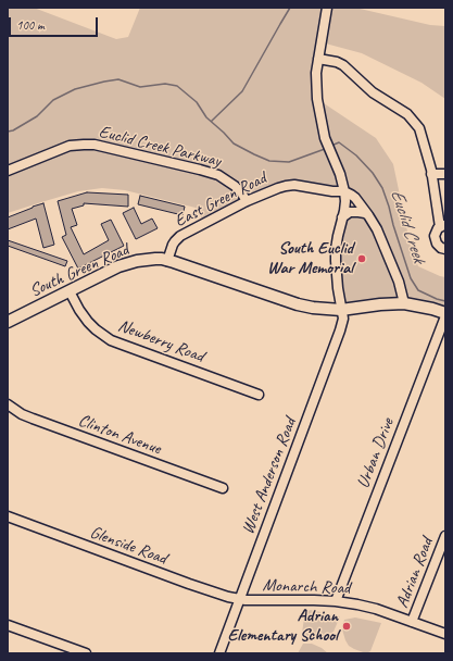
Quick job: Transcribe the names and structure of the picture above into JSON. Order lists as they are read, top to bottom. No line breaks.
{"streets":{"main road":["South Green Road"],"street":["Euclid Creek Parkway","East Green Road","Newberry Road","Clinton Avenue","Urban Drive","West Anderson Road","Glenside Road","Adrian Road","Monarch Road"]},"crossings":[["Euclid Creek Parkway","East Green Road"],["East Green Road","South Green Road"],["East Green Road","West Anderson Road"],["South Green Road","Newberry Road"],["South Green Road","West Anderson Road"],["Urban Drive","Monarch Road"],["West Anderson Road","Glenside Road"],["West Anderson Road","Monarch Road"],["Glenside Road","Monarch Road"],["Adrian Road","Monarch Road"]],"water":["Euclid Creek"],"places":["South Euclid War Memorial","Adrian Elementary School"],"scale_bar":"100 m"}
